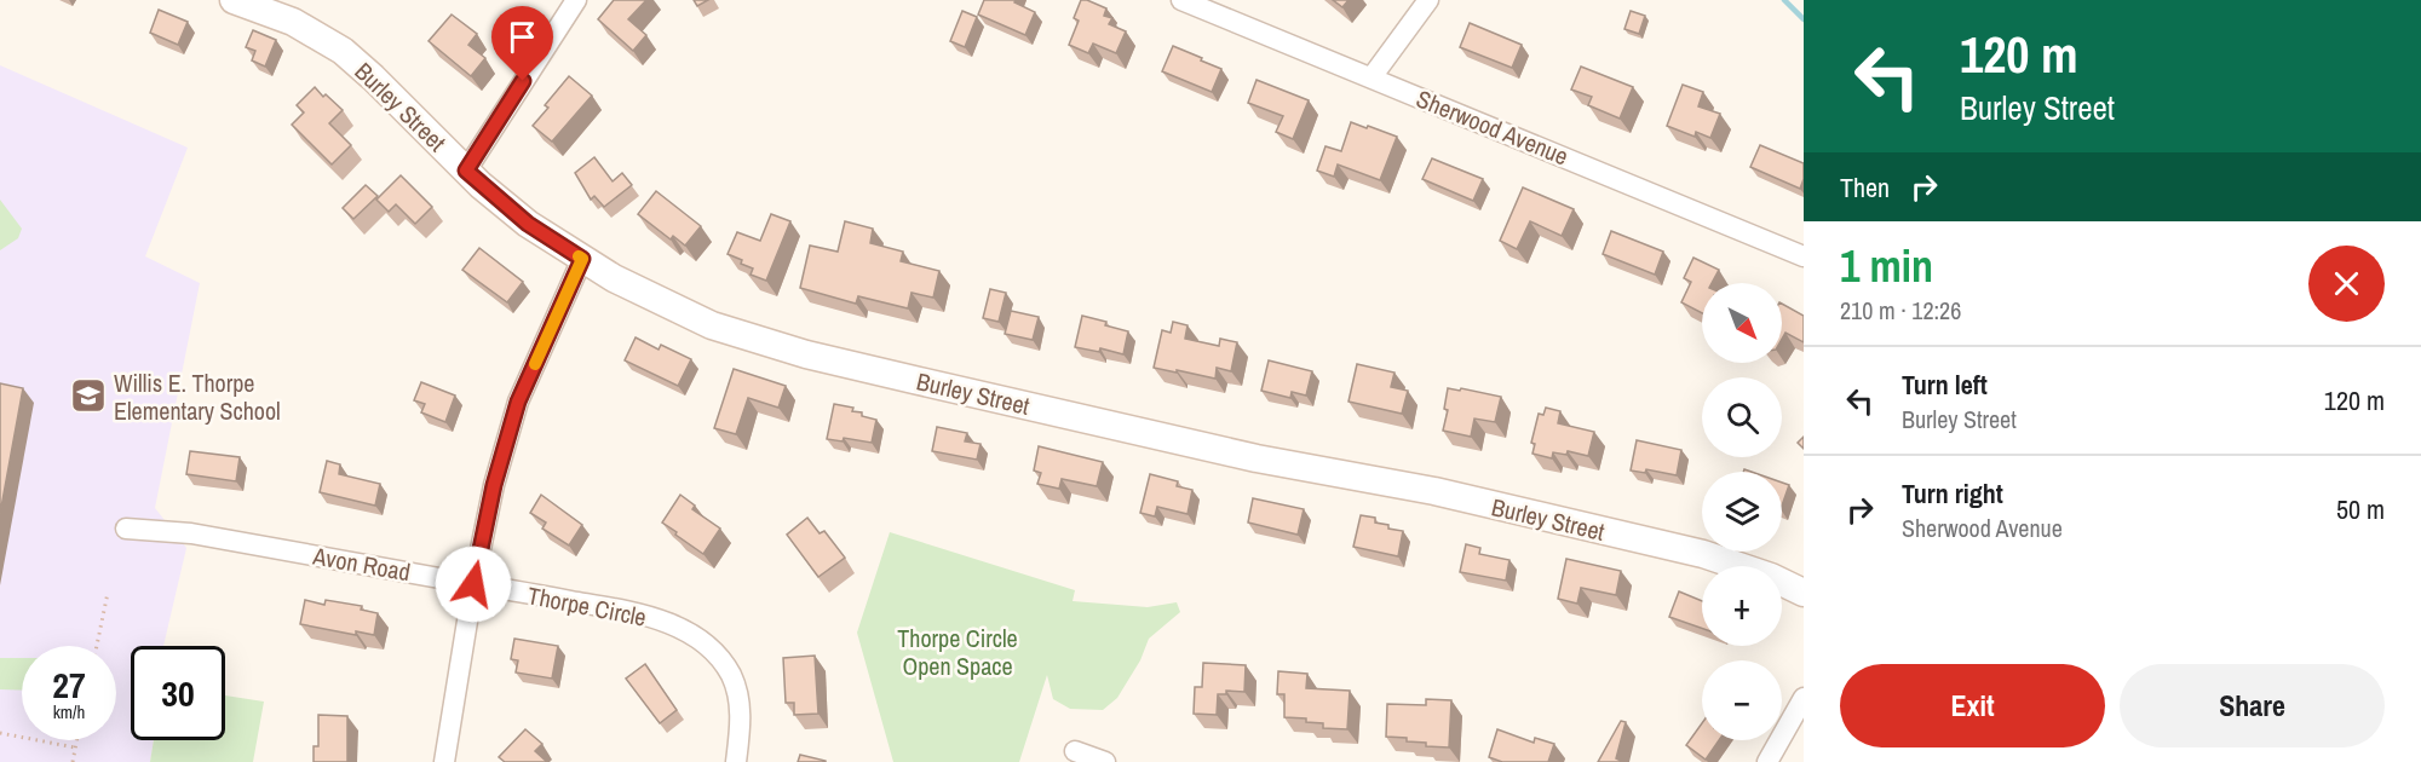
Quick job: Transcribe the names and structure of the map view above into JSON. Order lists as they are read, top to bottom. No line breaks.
{"streets":{"main road":["Burley Street"],"street":["Sherwood Avenue","Avon Road","Thorpe Circle"]},"crossings":[["Avon Road","Thorpe Circle"]],"parks":["Thorpe Circle Open Space"],"places":{"school or university":["Willis E. Thorpe Elementary School"]},"north":"bottom right","page":{"turn":["120 m","Burley Street"],"then":"Then","heading":["1 min","210 m · 12:26"],"map_buttons":["+","−"],"list":[{"name":"Turn left","note":"Burley Street","value":"120 m"},{"name":"Turn right","note":"Sherwood Avenue","value":"50 m"}],"speed":"27 km/h","limit":"30","buttons":["Exit","Share"]}}
